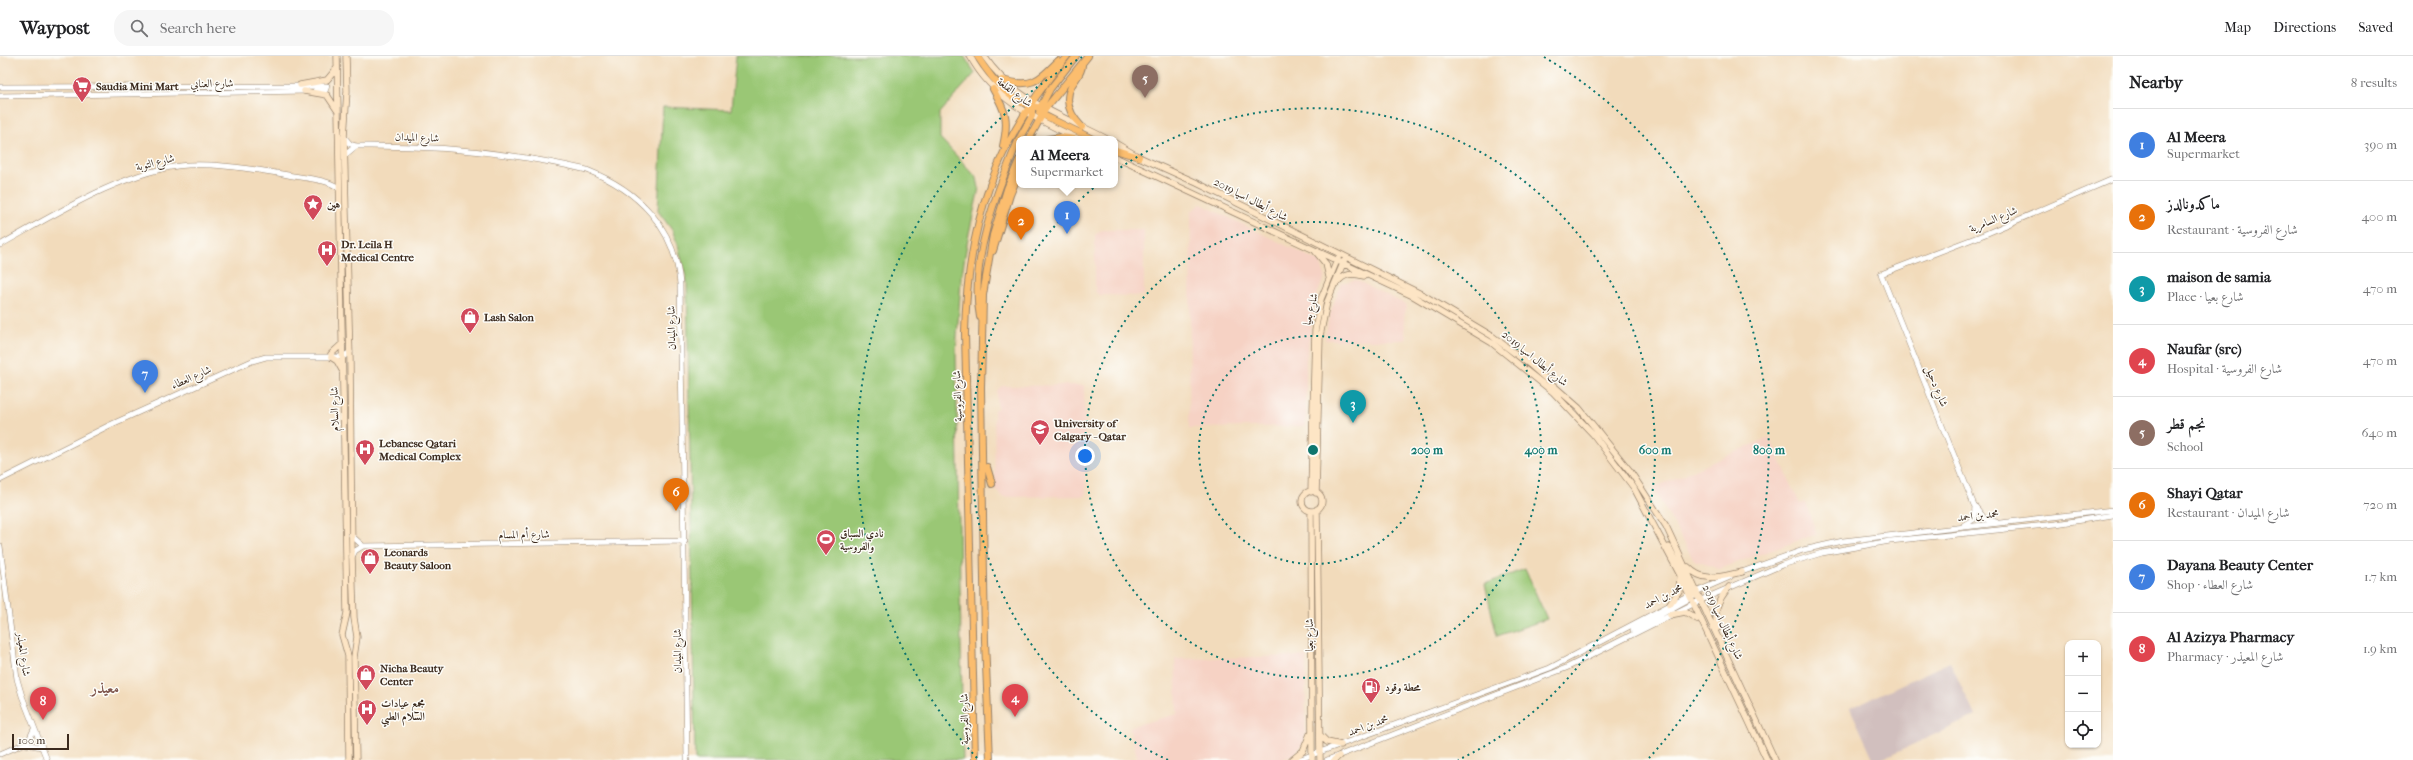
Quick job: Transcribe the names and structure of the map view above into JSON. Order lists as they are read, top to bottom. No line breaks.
{"streets":{"highway":["شارع الفروسية"],"main road":["شارع القلعة","شارع أبطال اسيا 2019","شارع بعيا","شارع السلام"],"street":["شارع العنابي","شارع الميدان","شارع التوبة","شارع السامرية","شارع العطاء","شارع دحيل","محمد بن احمد","شارع أم المسام","شارع المعيذر"]},"crossings":[["شارع القلعة","شارع الفروسية"],["شارع الميدان","شارع أم المسام"],["شارع التوبة","شارع السلام"],["شارع أبطال اسيا 2019","شارع بعيا"],["شارع أبطال اسيا 2019","محمد بن احمد"],["شارع السامرية","شارع دحيل"],["شارع بعيا","محمد بن احمد"],["شارع العطاء","شارع السلام"],["شارع دحيل","محمد بن احمد"]],"districts":["معيذر"],"places":{"supermarket":["Saudia Mini Mart"],"place":["هين"],"hospital":["Dr. Leila H Medical Centre","Lebanese Qatari Medical Complex","مجمع عيادات السلام الطبي"],"shop":["Lash Salon","Leonards Beauty Saloon","Nicha Beauty Center"],"school or university":["University of Calgary - Qatar"],"sports":["نادي السباق والفروسية"],"fuel station":["محطة وقود"]},"scale_bar":"100 m","page":{"header":"Waypost","search":"Search here","nav":["Map","Directions","Saved"],"heading":["Nearby","8 results"],"pins":["5","1","2","7","3","6","4","8"],"list":[{"mark":"1","name":"Al Meera","note":"Supermarket","value":"390 m"},{"mark":"2","name":"ماكدونالدز","note":"Restaurant · شارع الفروسية","value":"400 m"},{"mark":"3","name":"maison de samia","note":"Place · شارع بعيا","value":"470 m"},{"mark":"4","name":"Naufar (src)","note":"Hospital · شارع الفروسية","value":"470 m"},{"mark":"5","name":"نجم قطر","note":"School","value":"640 m"},{"mark":"6","name":"Shayi Qatar","note":"Restaurant · شارع الميدان","value":"720 m"},{"mark":"7","name":"Dayana Beauty Center","note":"Shop · شارع العطاء","value":"1.7 km"},{"mark":"8","name":"Al Azizya Pharmacy","note":"Pharmacy · شارع المعيذر","value":"1.9 km"}],"popup":["Al Meera","Supermarket"],"map_buttons":["+","−"],"scale":"100 m"},"rings":["200 m","400 m","600 m","800 m"]}
